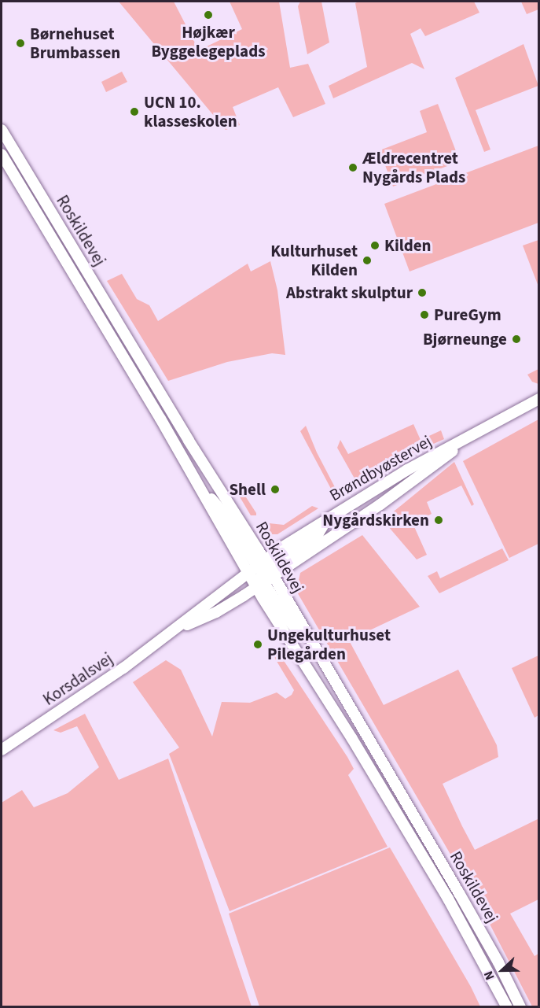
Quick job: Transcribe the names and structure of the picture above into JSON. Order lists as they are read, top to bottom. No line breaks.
{"streets":{"main road":["Roskildevej","Brøndbyøstervej","Korsdalsvej"]},"crossings":[["Roskildevej","Brøndbyøstervej"],["Roskildevej","Korsdalsvej"],["Brøndbyøstervej","Korsdalsvej"]],"places":["Højkær Byggelegeplads","Børnehuset Brumbassen","UCN 10. klasseskolen","Ældrecentret Nygårds Plads","Kilden","Kulturhuset Kilden","Abstrakt skulptur","PureGym","Bjørneunge","Shell","Nygårdskirken","Ungekulturhuset Pilegården"],"north":"left"}
